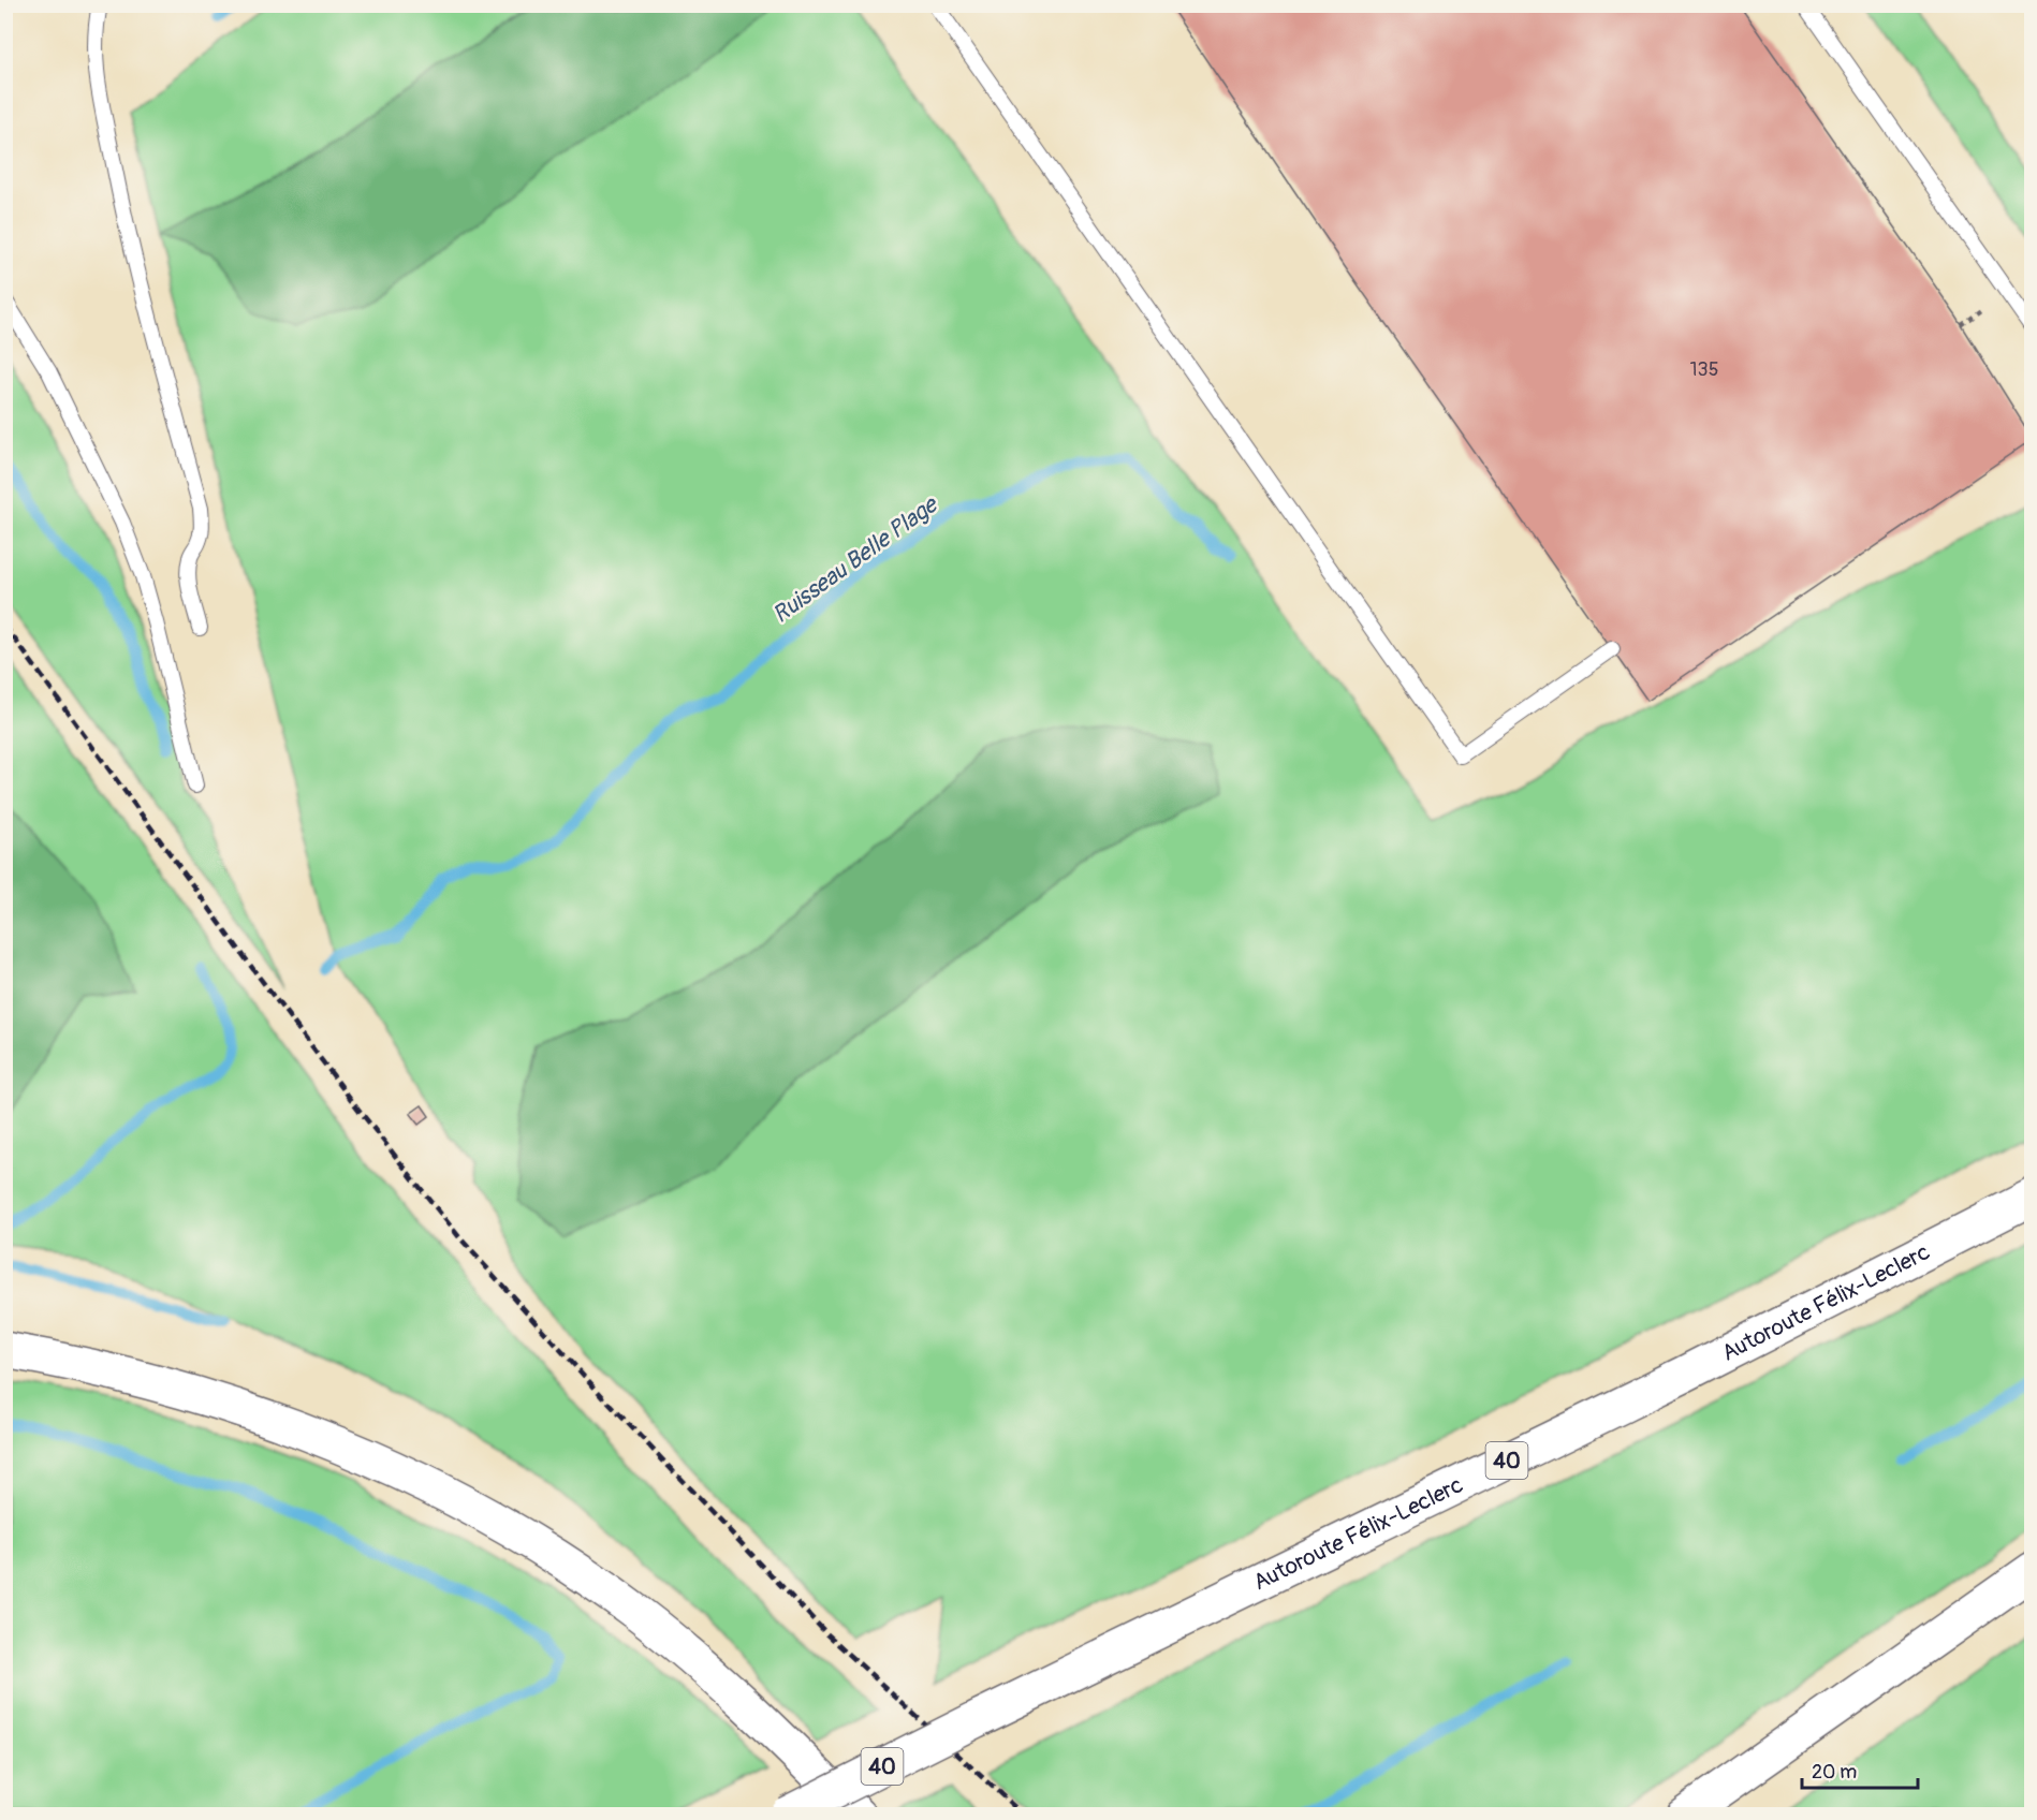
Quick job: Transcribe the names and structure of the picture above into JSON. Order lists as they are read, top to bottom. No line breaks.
{"streets":{"highway":["Autoroute Félix-Leclerc","40"]},"water":["Ruisseau Belle Plage"],"house_numbers":["135"],"scale_bar":"20 m"}
